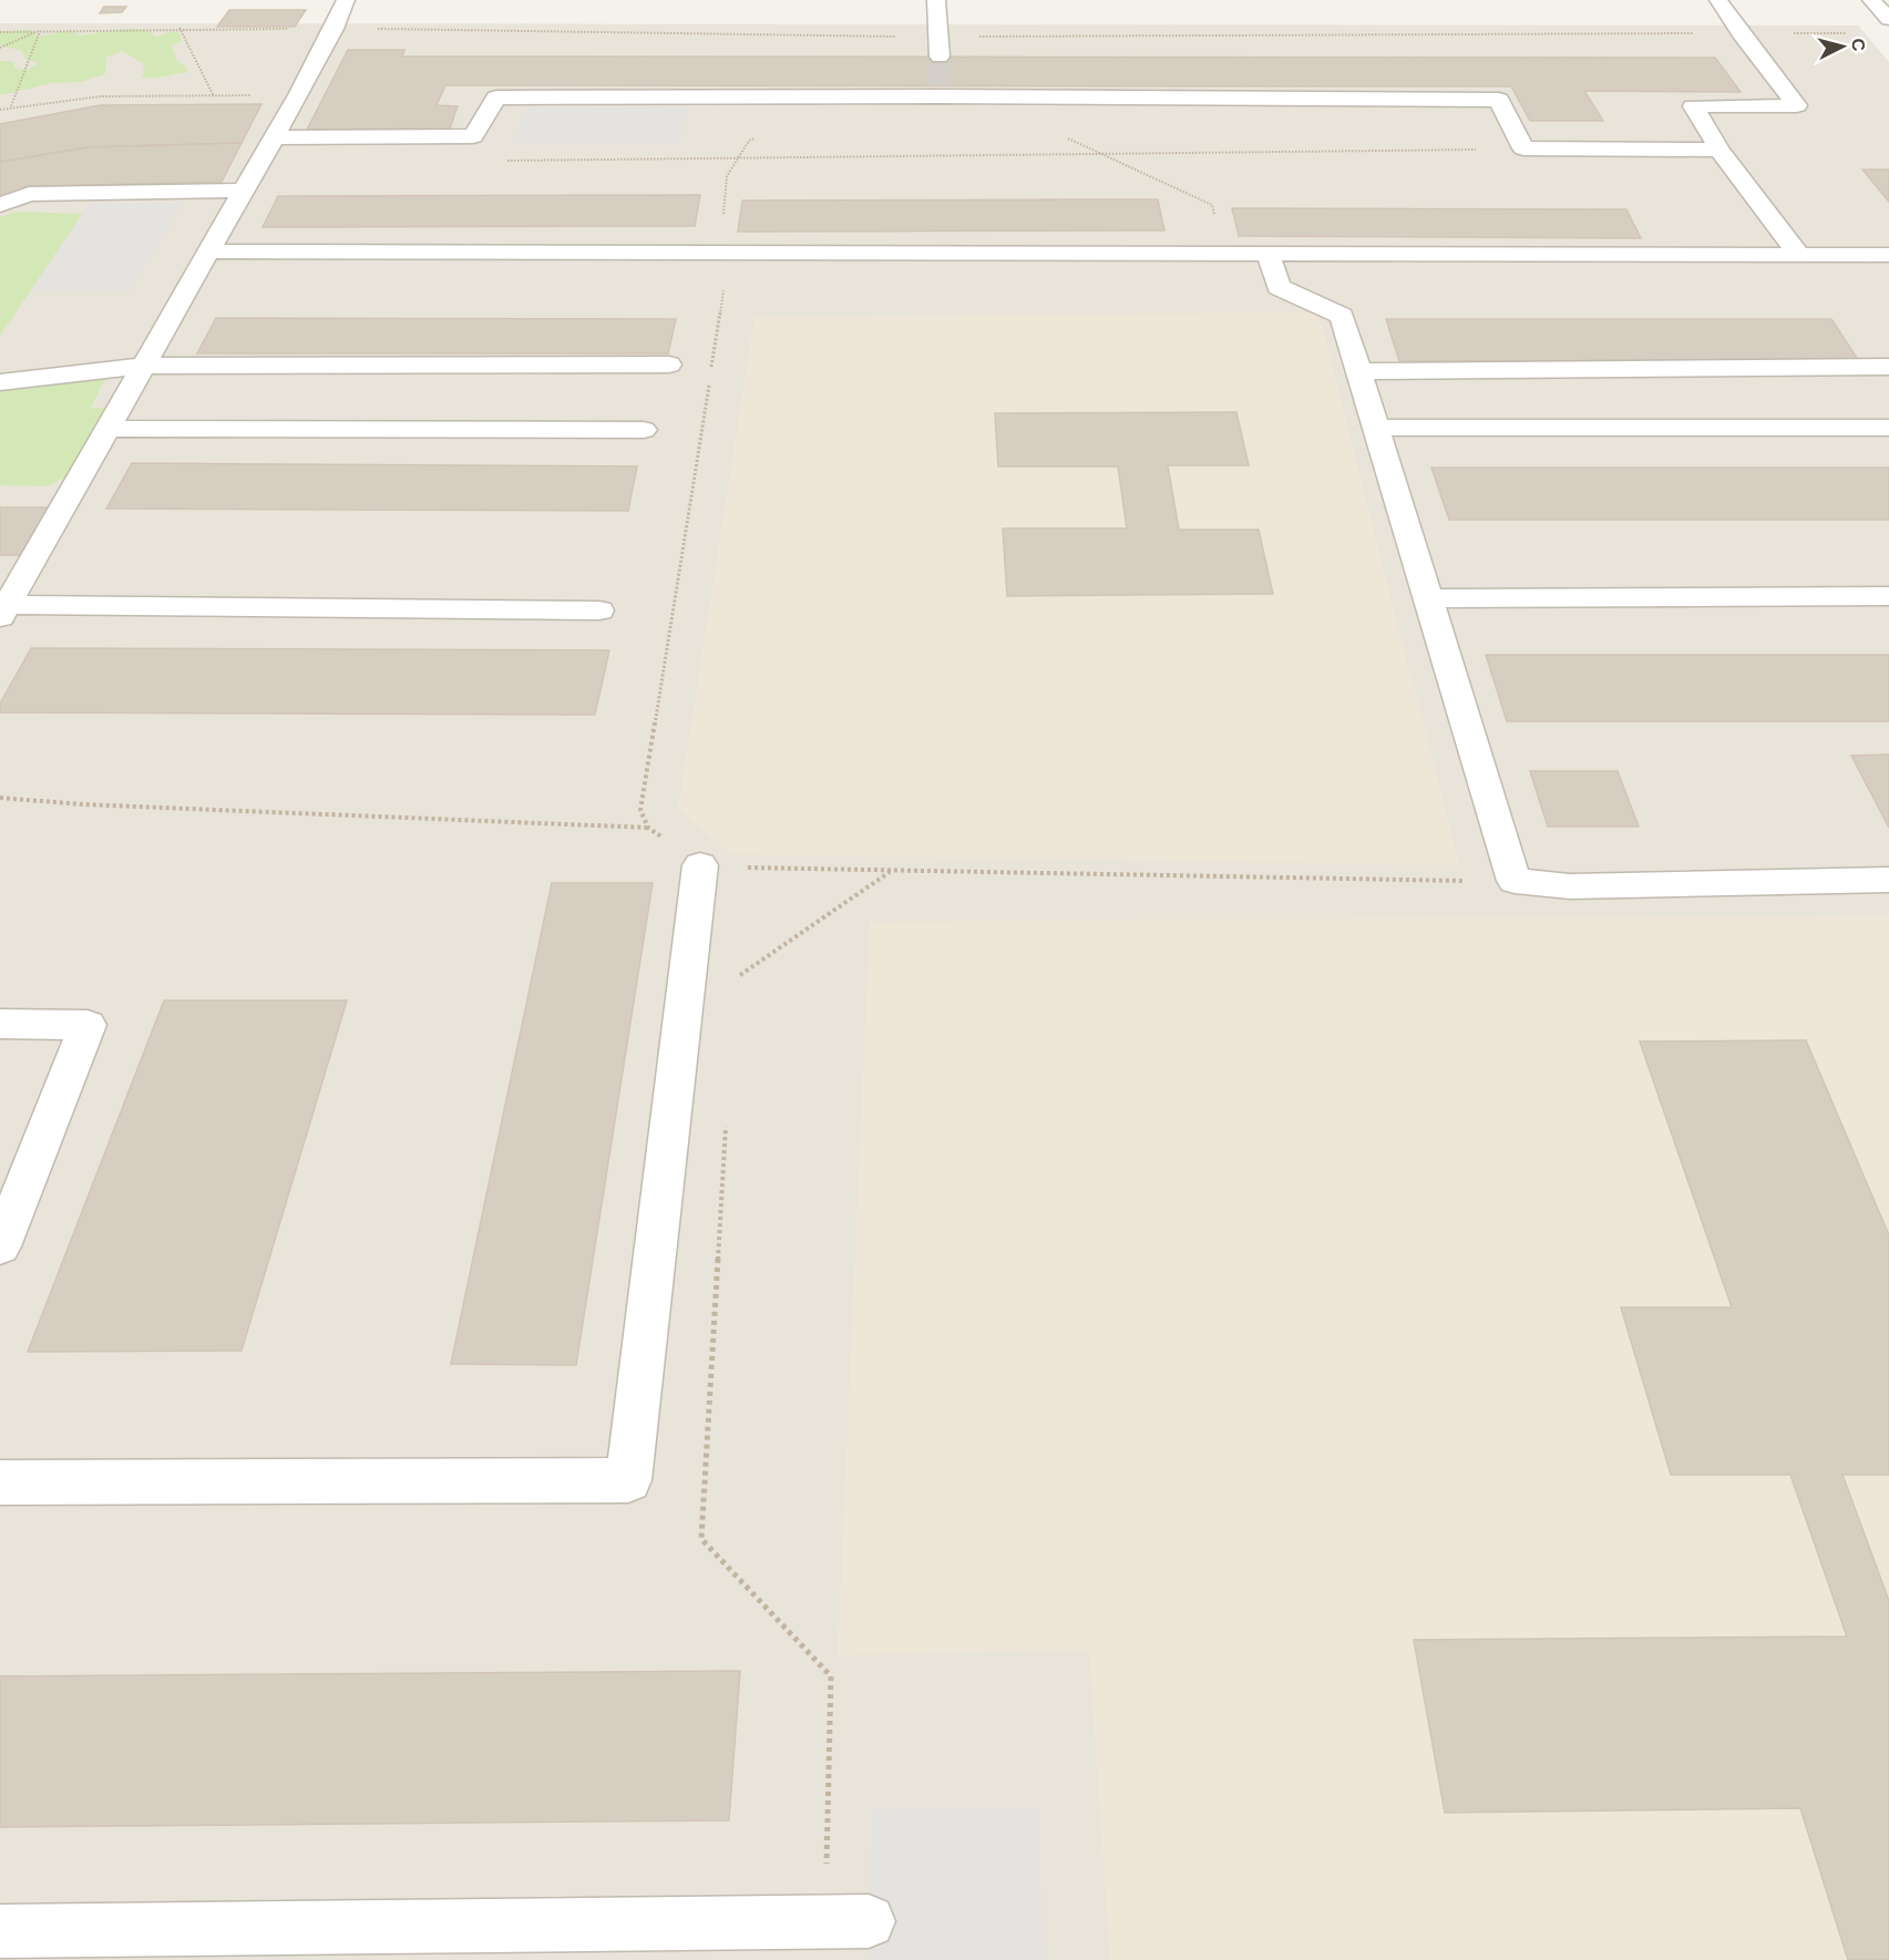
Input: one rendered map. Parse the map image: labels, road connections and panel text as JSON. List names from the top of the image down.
{
  "north": "right"
}
